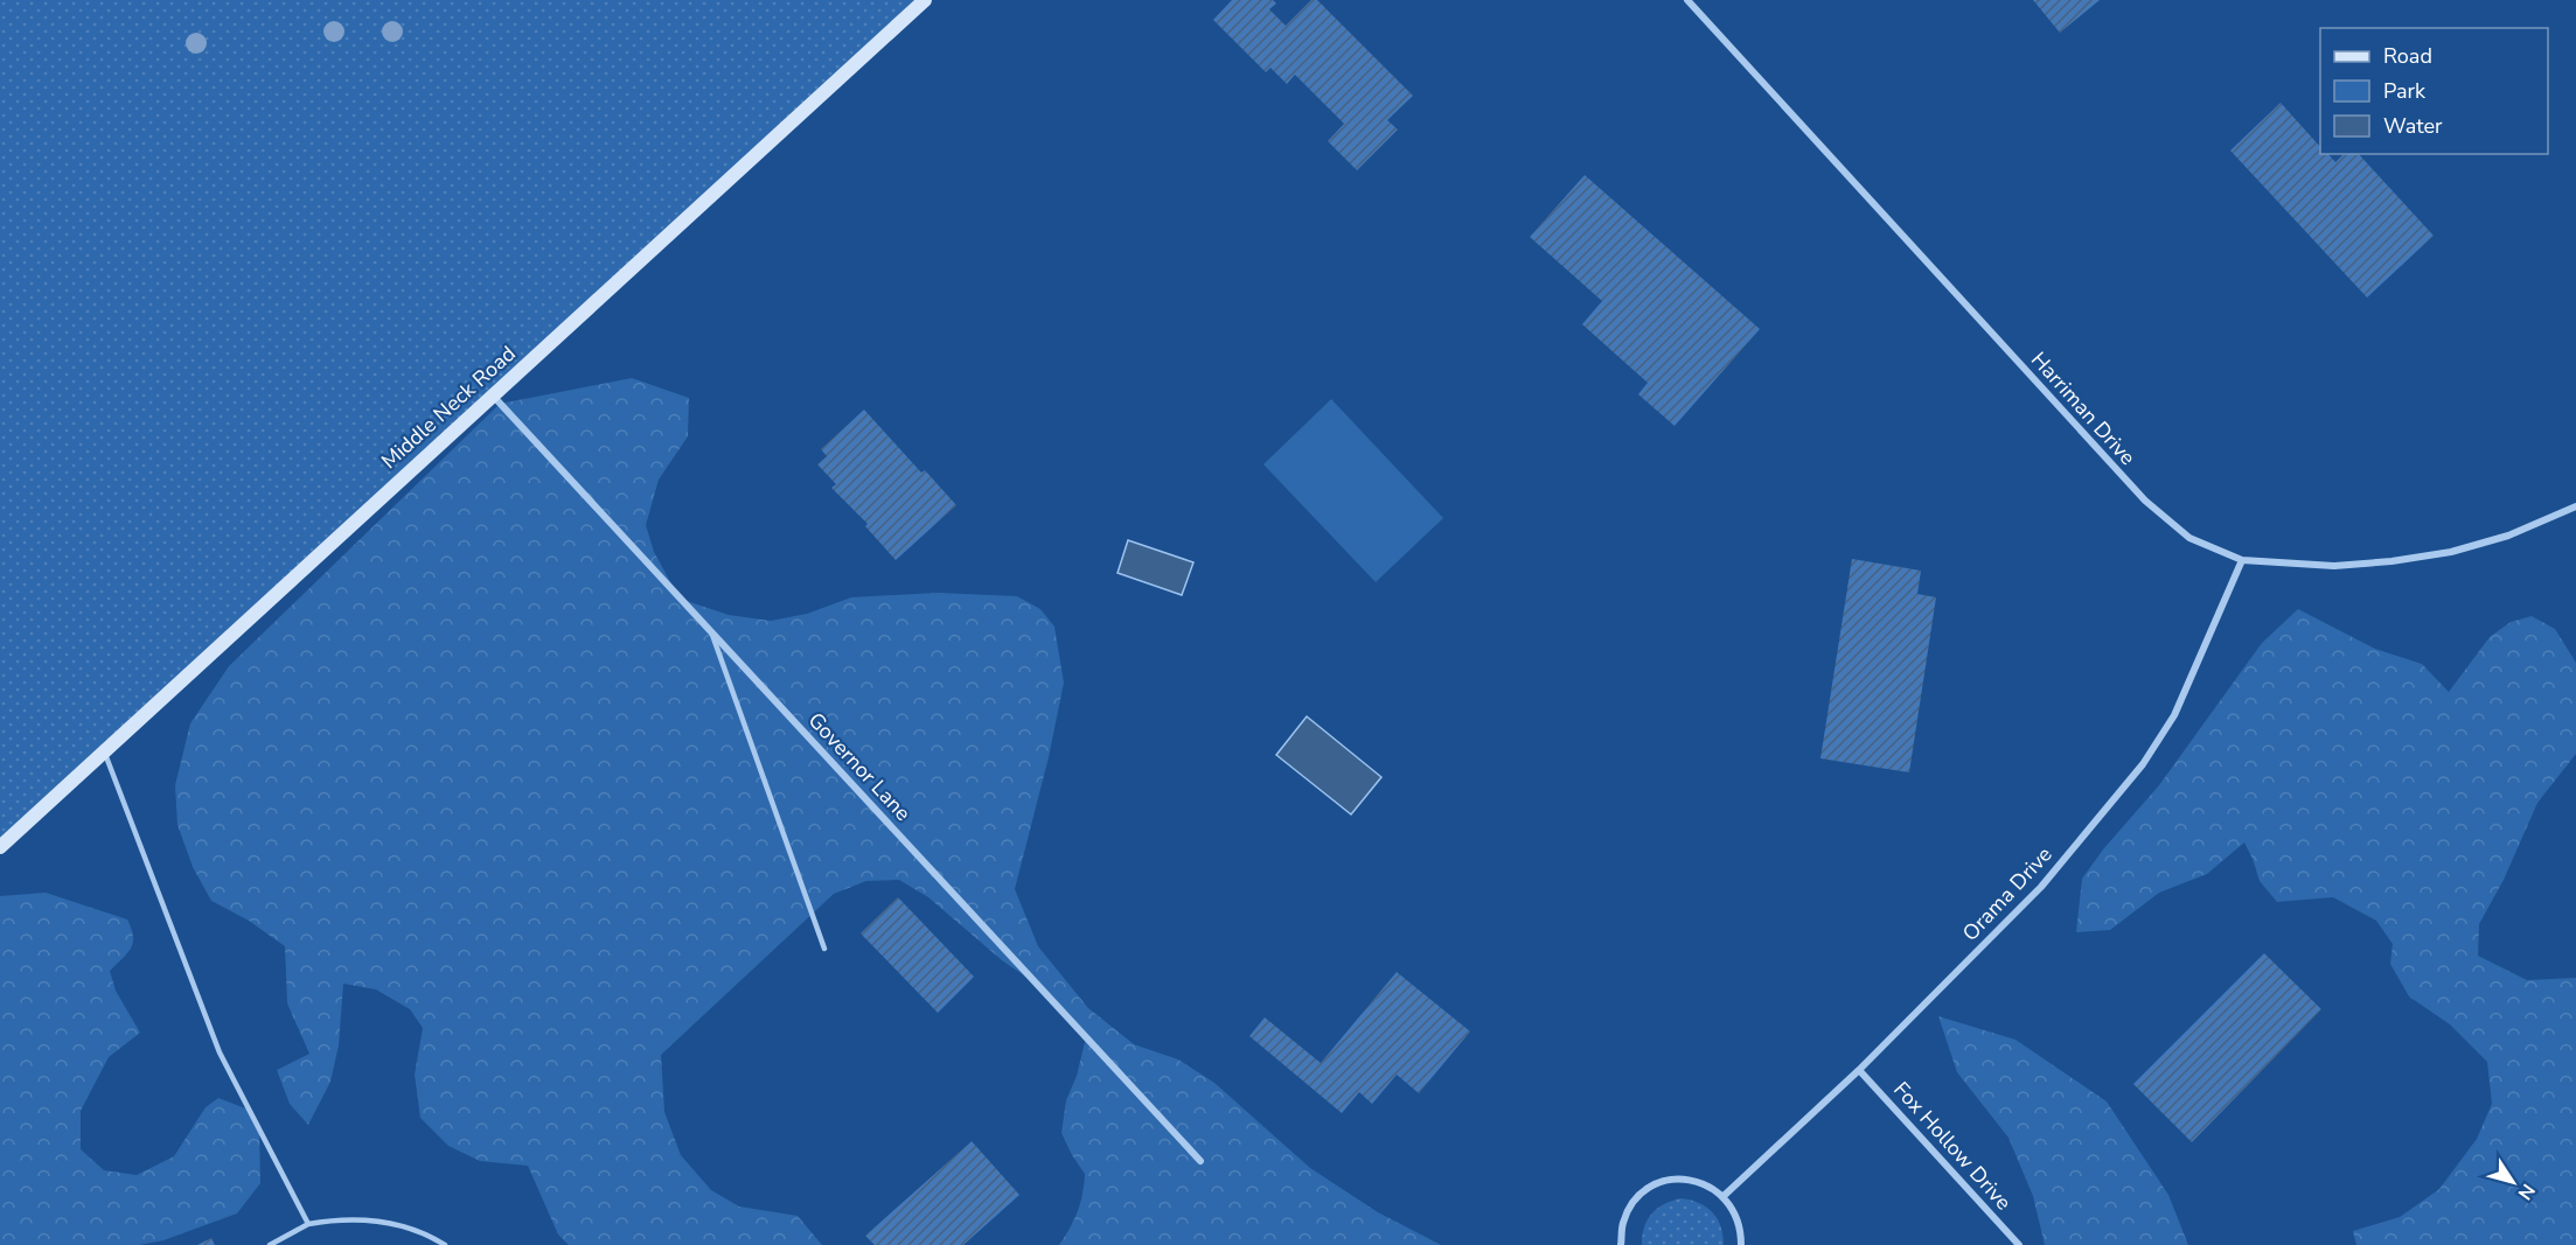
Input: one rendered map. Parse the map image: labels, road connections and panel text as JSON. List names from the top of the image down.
{
  "streets": {
    "main road": ["Middle Neck Road"],
    "street": [
      "Harriman Drive",
      "Governor Lane",
      "Orama Drive",
      "Fox Hollow Drive"
    ]
  },
  "crossings": [
    ["Middle Neck Road", "Governor Lane"],
    ["Harriman Drive", "Orama Drive"],
    ["Orama Drive", "Fox Hollow Drive"]
  ],
  "legend": ["Road", "Park", "Water"],
  "north": "bottom right"
}
